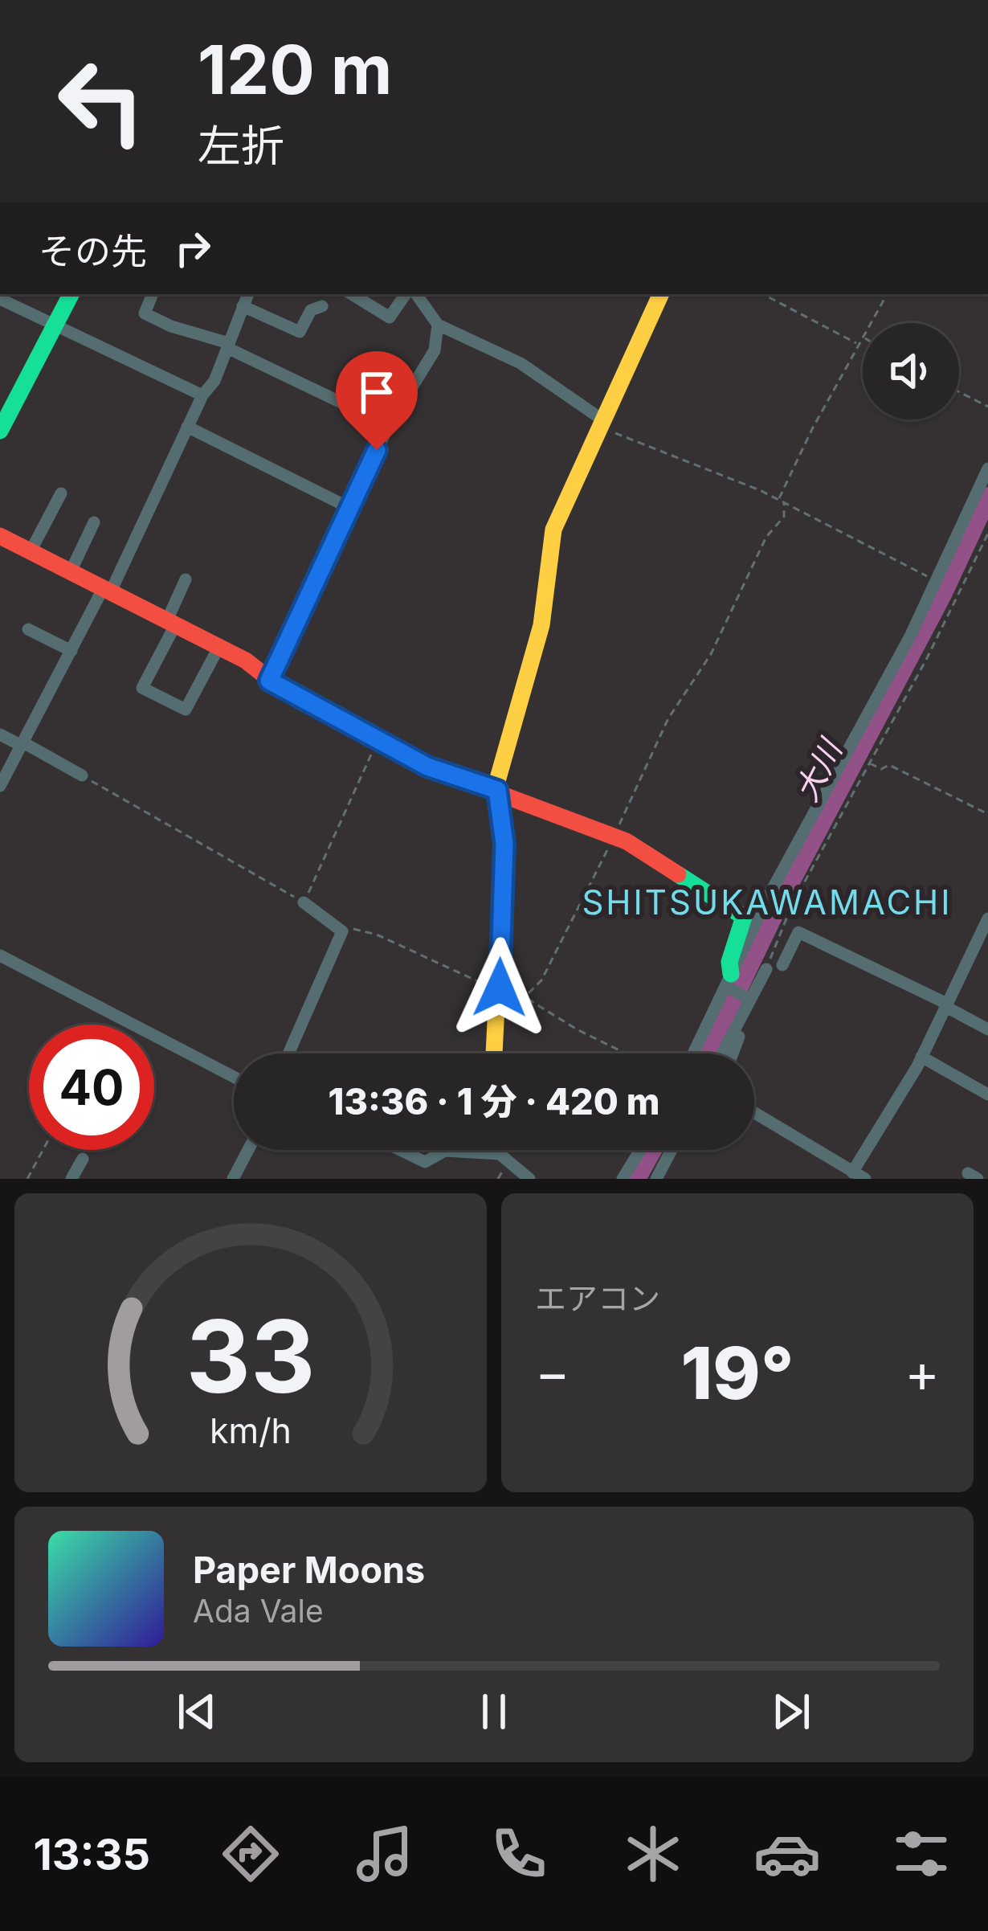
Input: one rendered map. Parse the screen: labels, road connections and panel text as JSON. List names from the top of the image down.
{
  "districts": ["SHITSUKAWAMACHI"],
  "water": ["大川"],
  "page": {
    "turn": ["120 m", "左折"],
    "then": "その先",
    "limit": "40",
    "trip": "13:36 · 1 分 · 420 m",
    "tile": "エアコン",
    "heat": ["−", "19°", "+"],
    "song": ["Paper Moons", "Ada Vale"],
    "tabs": "13:35",
    "gauge": ["33", "km/h"]
  }
}
